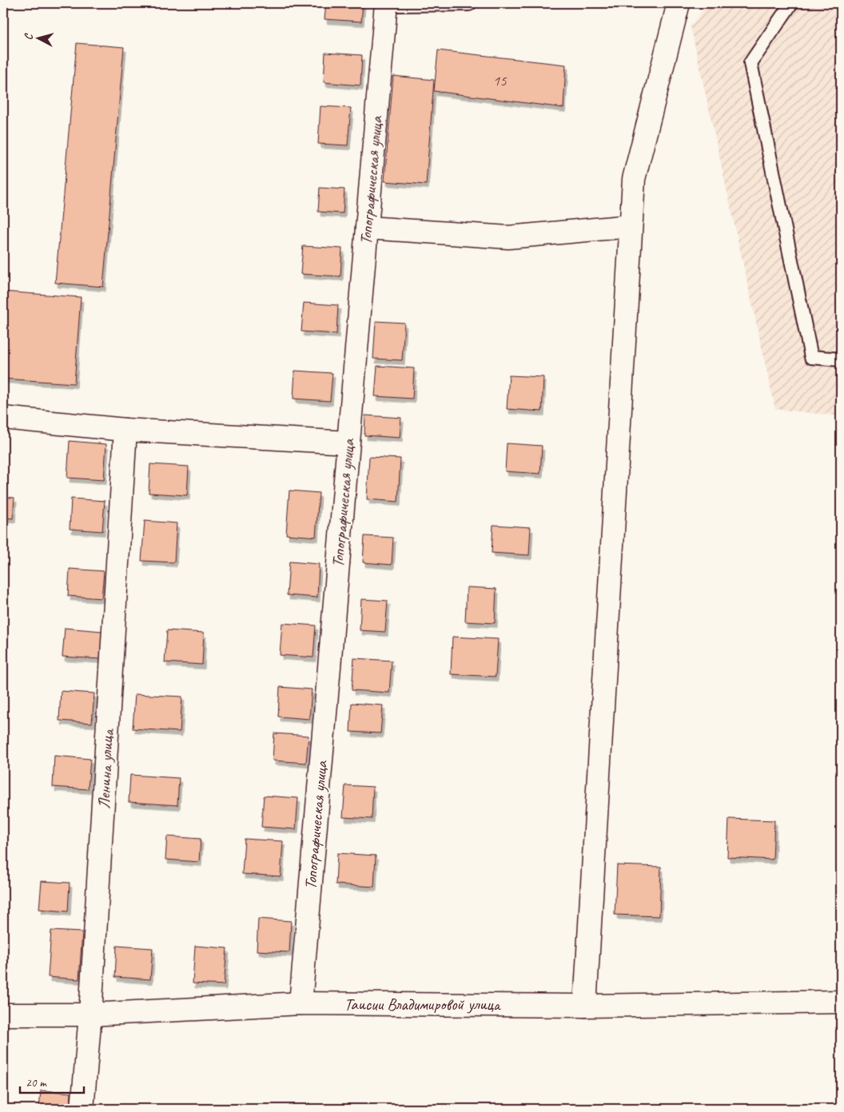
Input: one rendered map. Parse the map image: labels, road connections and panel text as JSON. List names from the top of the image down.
{
  "streets": {
    "street": ["Топографическая улица", "Ленина улица", "Таисии Владимировой улица"]
  },
  "crossings": [
    ["Топографическая улица", "Таисии Владимировой улица"],
    ["Ленина улица", "Таисии Владимировой улица"]
  ],
  "house_numbers": ["15"],
  "scale_bar": "20 m",
  "north": "left"
}
